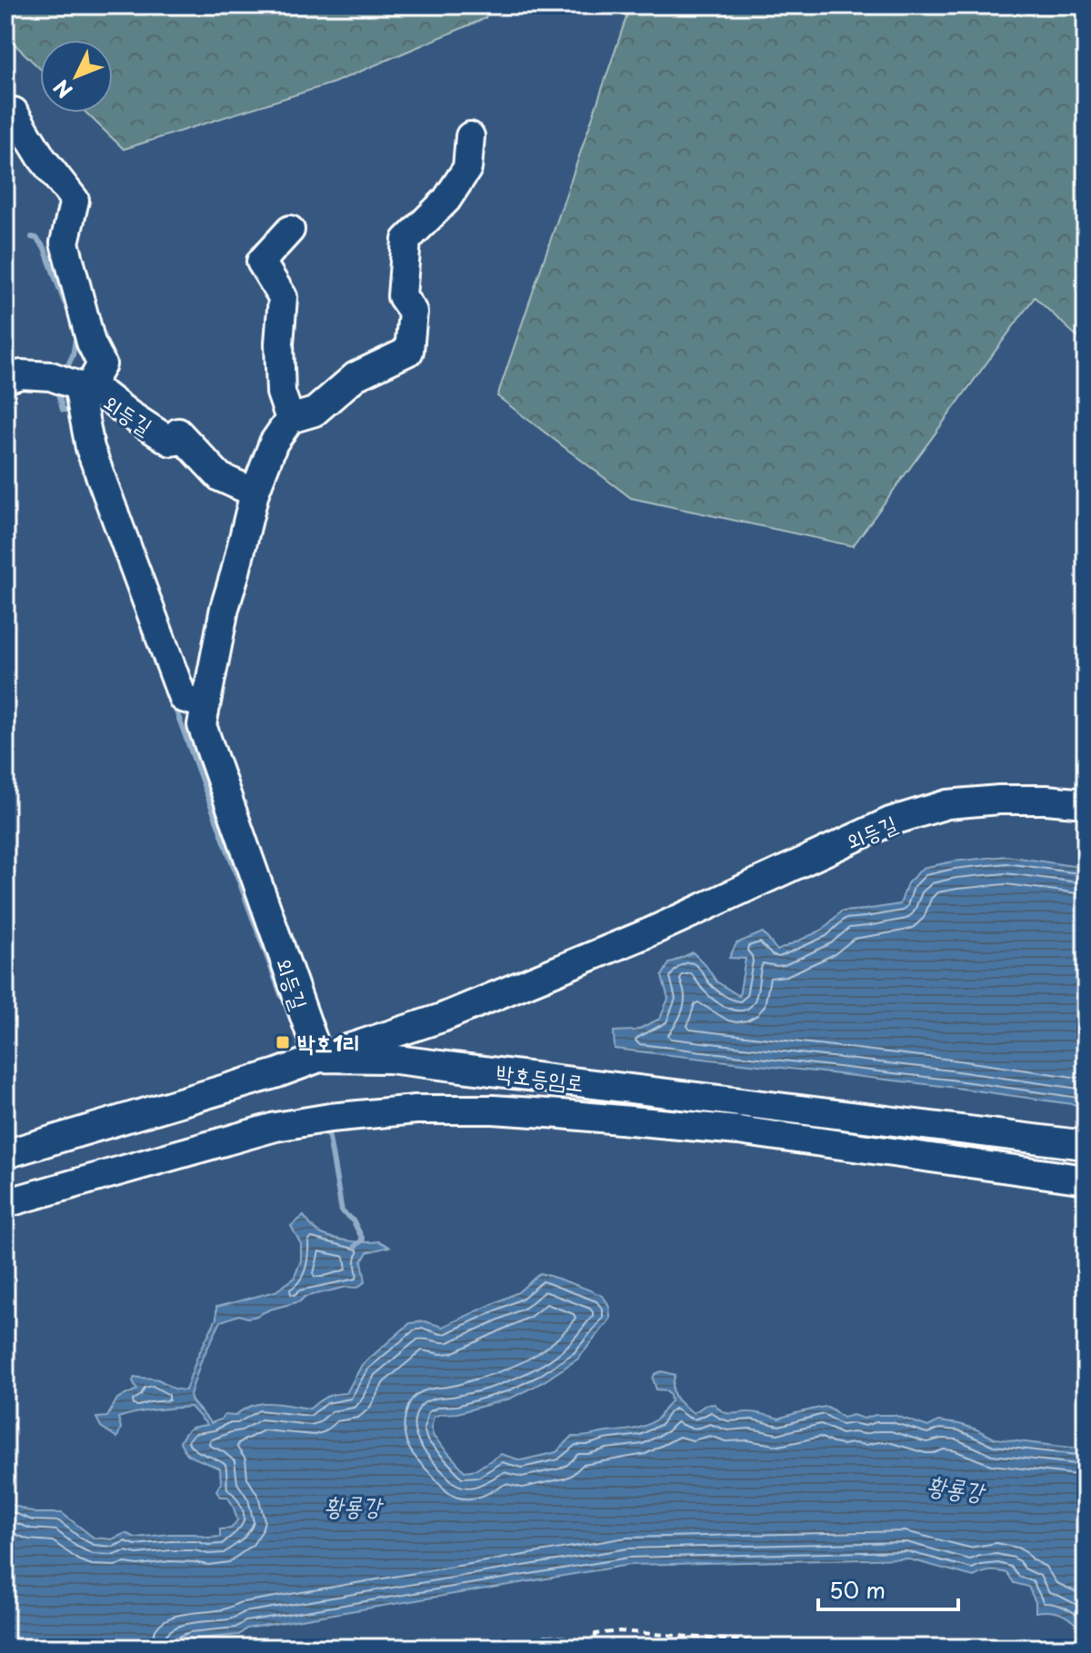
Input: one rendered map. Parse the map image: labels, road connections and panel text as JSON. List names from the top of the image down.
{
  "streets": {
    "street": ["외등길", "박호등임로"]
  },
  "crossings": [
    ["외등길", "박호등임로"]
  ],
  "water": ["황룡강"],
  "places": {
    "transit": ["박호1리"]
  },
  "scale_bar": "50 m",
  "north": "bottom left"
}
